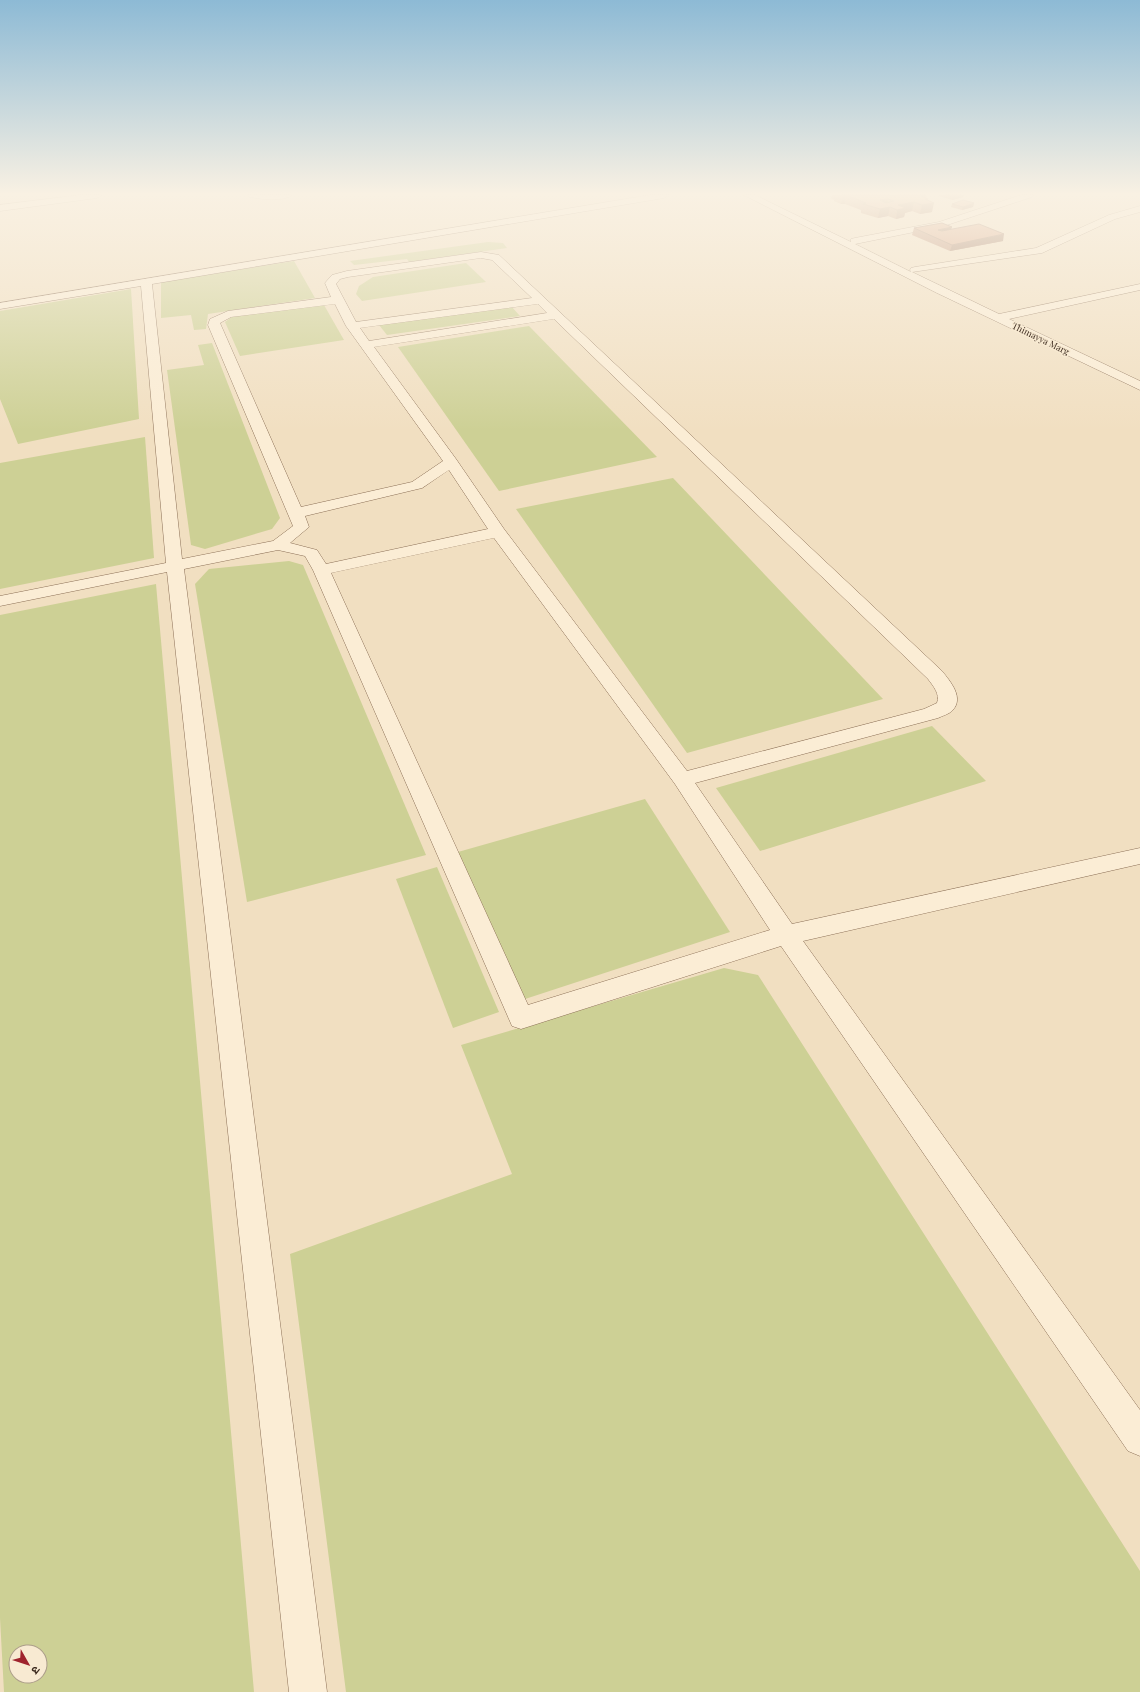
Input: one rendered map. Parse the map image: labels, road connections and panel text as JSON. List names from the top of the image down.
{
  "streets": {
    "street": ["Thimayya Marg"]
  },
  "north": "bottom right"
}
